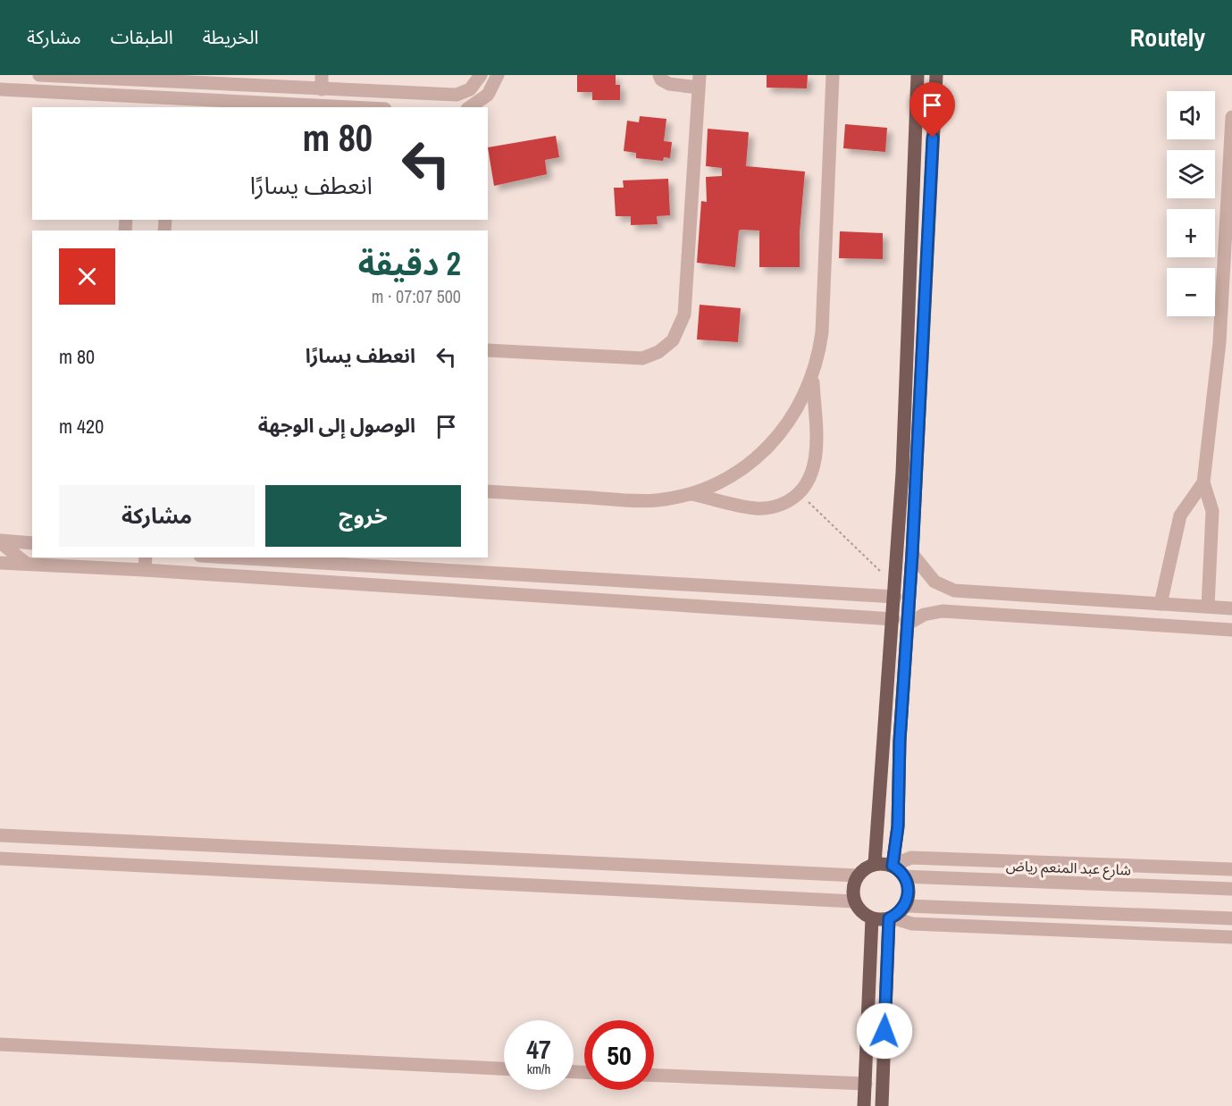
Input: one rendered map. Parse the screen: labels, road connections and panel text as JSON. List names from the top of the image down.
{
  "streets": {
    "street": ["شارع عبد المنعم رياض"]
  },
  "page": {
    "header": "Routely",
    "nav": ["الخريطة", "الطبقات", "مشاركة"],
    "map_buttons": ["+", "−"],
    "turn": ["80 m", "انعطف يسارًا"],
    "heading": ["2 دقيقة", "500 m · 07:07"],
    "list": [
      {
        "name": "انعطف يسارًا",
        "value": "80 m"
      },
      {
        "name": "الوصول إلى الوجهة",
        "value": "420 m"
      }
    ],
    "buttons": ["خروج", "مشاركة"],
    "speed": "47 km/h",
    "limit": "50"
  }
}
